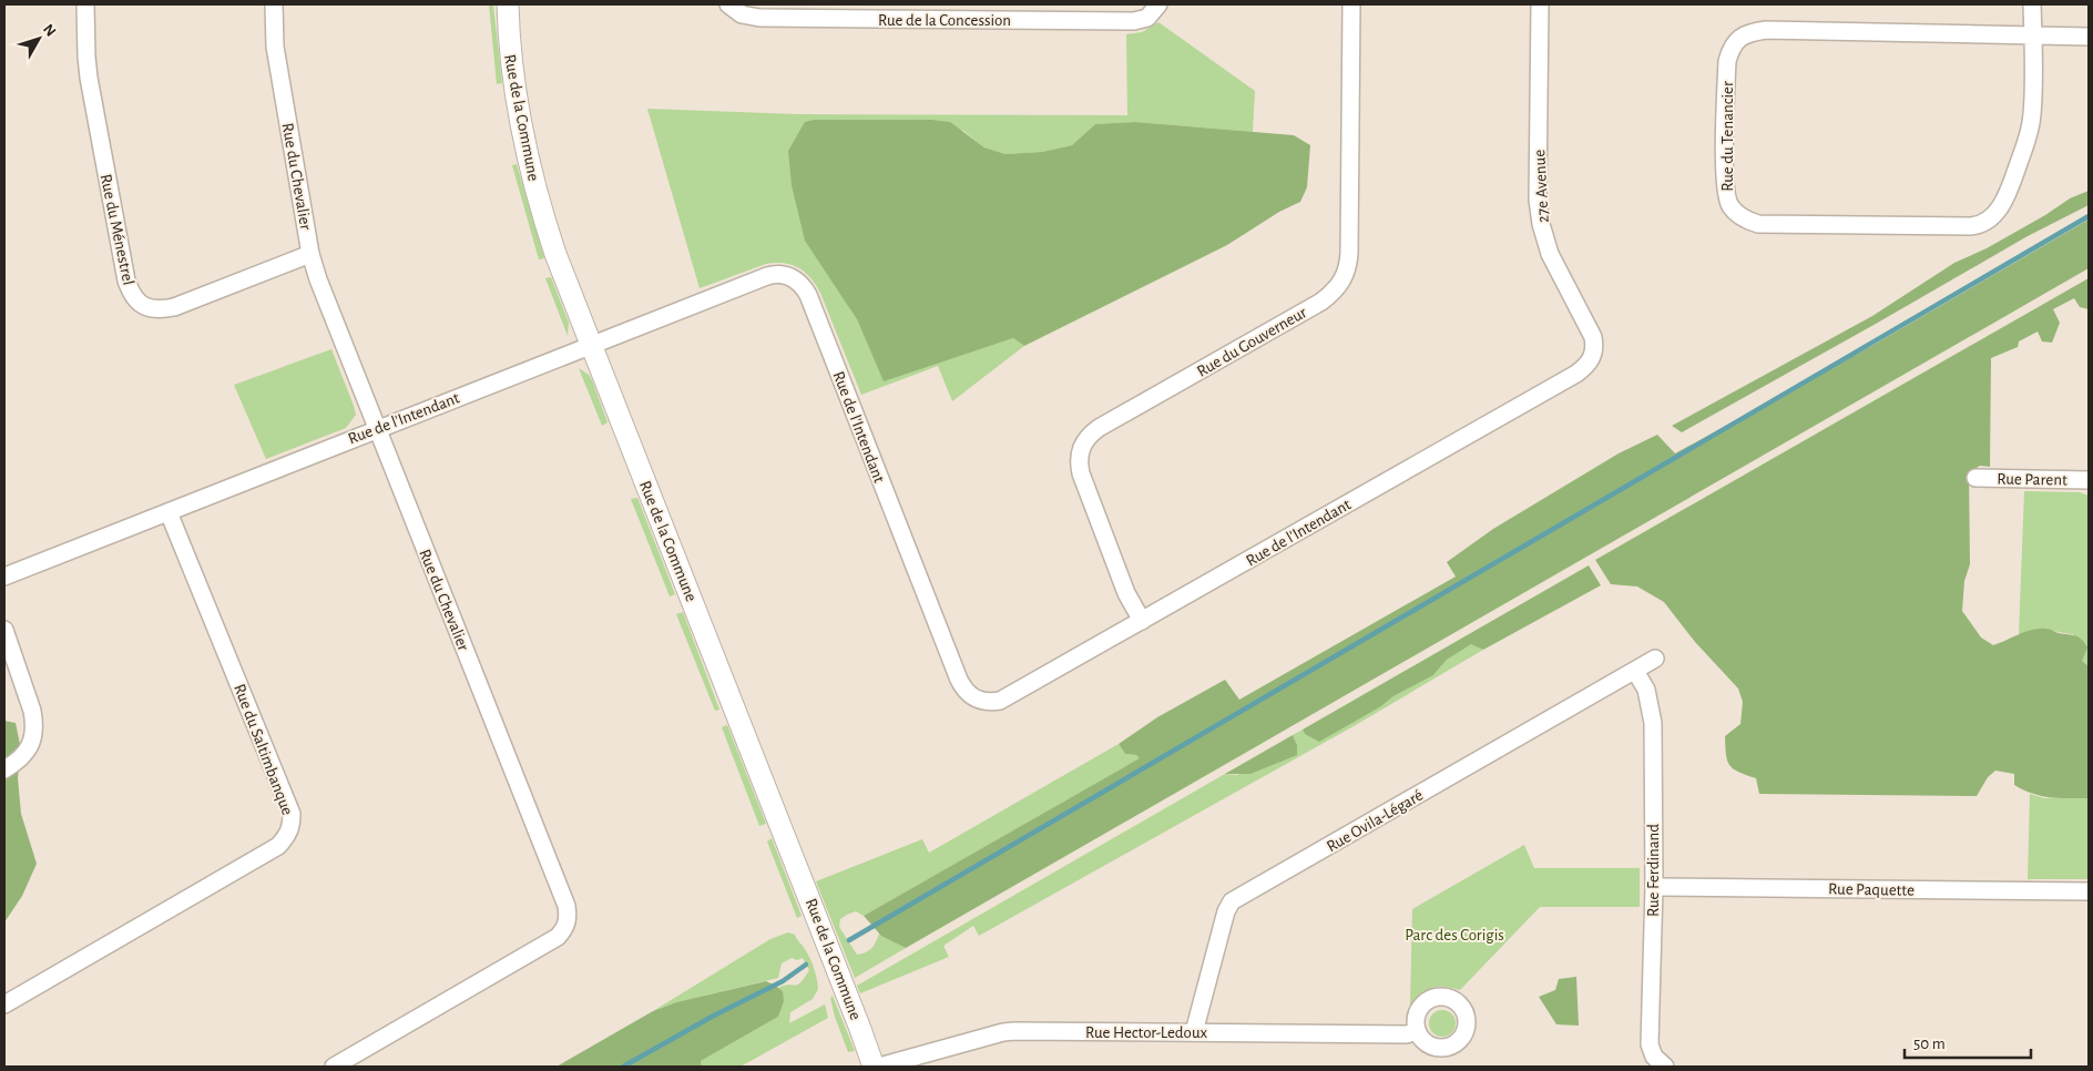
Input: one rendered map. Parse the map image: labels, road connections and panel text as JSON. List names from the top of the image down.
{
  "streets": {
    "street": [
      "Rue de la Concession",
      "Rue de la Commune",
      "Rue du Tenancier",
      "Rue du Chevalier",
      "27e Avenue",
      "Rue du Ménestrel",
      "Rue du Gouverneur",
      "Rue de l'Intendant",
      "Rue Parent",
      "Rue du Saltimbanque",
      "Rue Ovila-Légaré",
      "Rue Ferdinand",
      "Rue Paquette",
      "Rue Hector-Ledoux"
    ]
  },
  "crossings": [
    ["Rue de la Commune", "Rue de l'Intendant"],
    ["Rue du Chevalier", "Rue du Ménestrel"],
    ["Rue du Chevalier", "Rue de l'Intendant"],
    ["27e Avenue", "Rue de l'Intendant"],
    ["Rue du Gouverneur", "Rue de l'Intendant"],
    ["Rue de l'Intendant", "Rue du Saltimbanque"],
    ["Rue Ovila-Légaré", "Rue Ferdinand"],
    ["Rue Ovila-Légaré", "Rue Hector-Ledoux"],
    ["Rue Ferdinand", "Rue Paquette"]
  ],
  "parks": ["Parc des Corigis"],
  "scale_bar": "50 m",
  "north": "top right"
}
